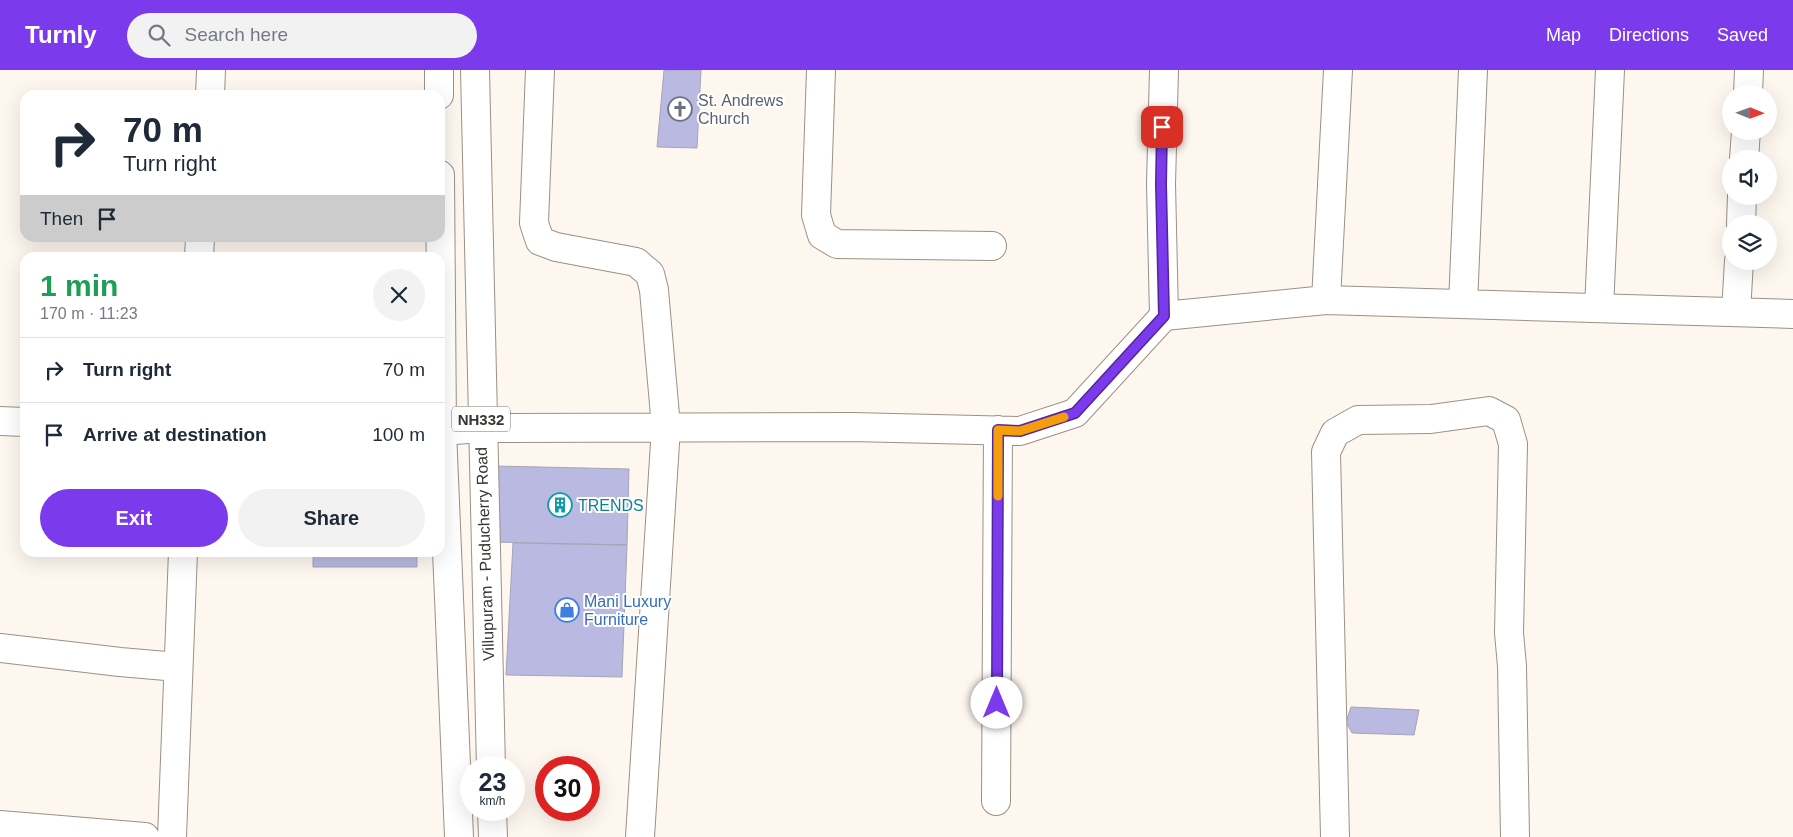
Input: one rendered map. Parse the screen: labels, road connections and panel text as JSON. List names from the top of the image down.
{
  "streets": {
    "main road": ["NH332", "Villupuram - Puducherry Road"]
  },
  "places": {
    "church": ["St. Andrews Church"],
    "building": ["TRENDS"],
    "shop": ["Mani Luxury Furniture"]
  },
  "north": "right",
  "page": {
    "header": "Turnly",
    "search": "Search here",
    "nav": ["Map", "Directions", "Saved"],
    "turn": ["70 m", "Turn right"],
    "then": "Then",
    "heading": ["1 min", "170 m · 11:23"],
    "list": [
      {
        "name": "Turn right",
        "value": "70 m"
      },
      {
        "name": "Arrive at destination",
        "value": "100 m"
      }
    ],
    "buttons": ["Exit", "Share"],
    "speed": "23 km/h",
    "limit": "30"
  }
}
